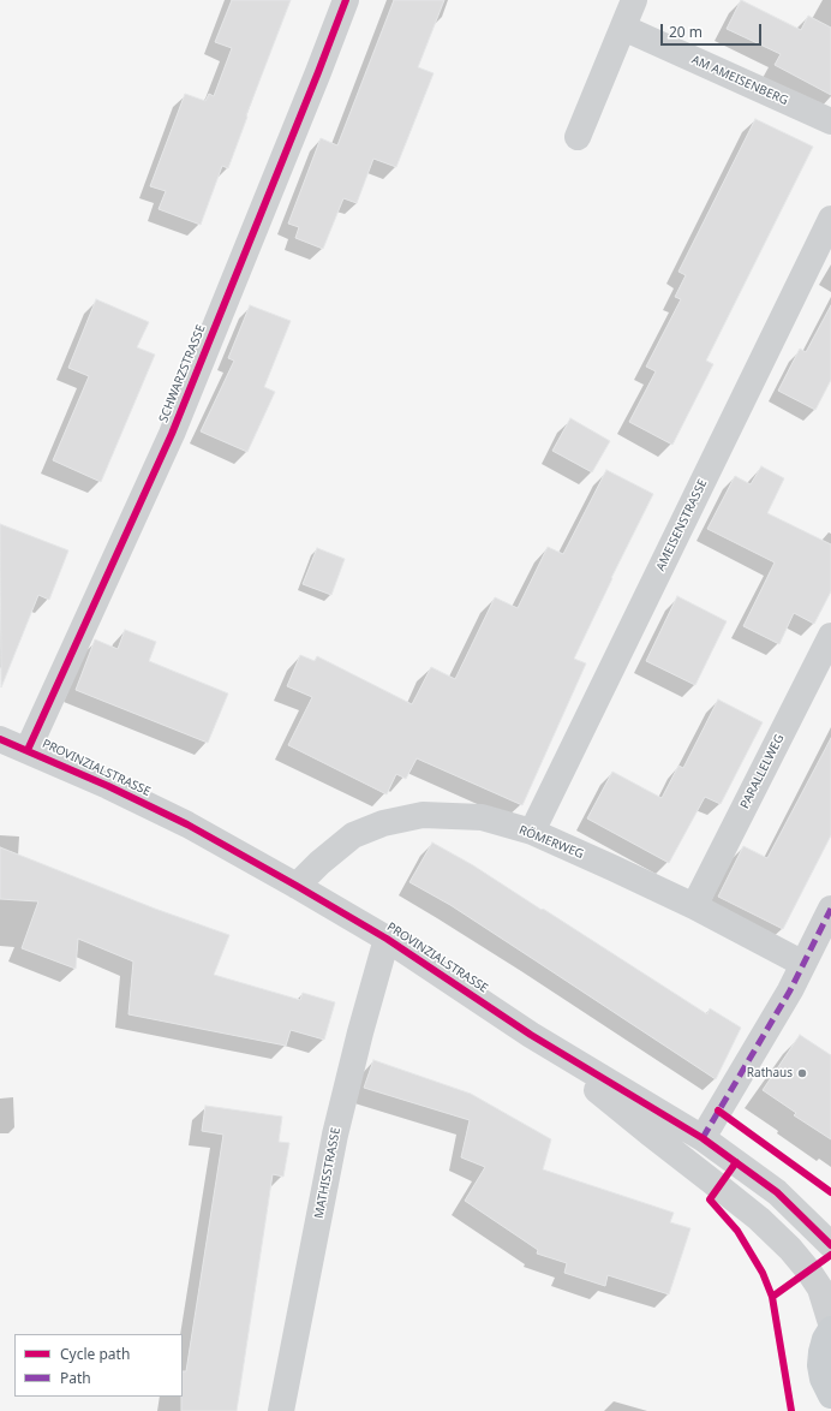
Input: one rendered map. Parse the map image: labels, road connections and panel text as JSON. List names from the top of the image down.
{
  "streets": {
    "street": [
      "AM AMEISENBERG",
      "SCHWARZSTRASSE",
      "AMEISENSTRASSE",
      "PROVINZIALSTRASSE",
      "PARALLELWEG",
      "RÖMERWEG",
      "MATHISSTRASSE"
    ]
  },
  "crossings": [
    ["SCHWARZSTRASSE", "PROVINZIALSTRASSE"],
    ["AMEISENSTRASSE", "RÖMERWEG"],
    ["PROVINZIALSTRASSE", "RÖMERWEG"],
    ["PROVINZIALSTRASSE", "MATHISSTRASSE"],
    ["PARALLELWEG", "RÖMERWEG"]
  ],
  "places": ["Rathaus"],
  "legend": ["Cycle path", "Path"],
  "scale_bar": "20 m"
}
